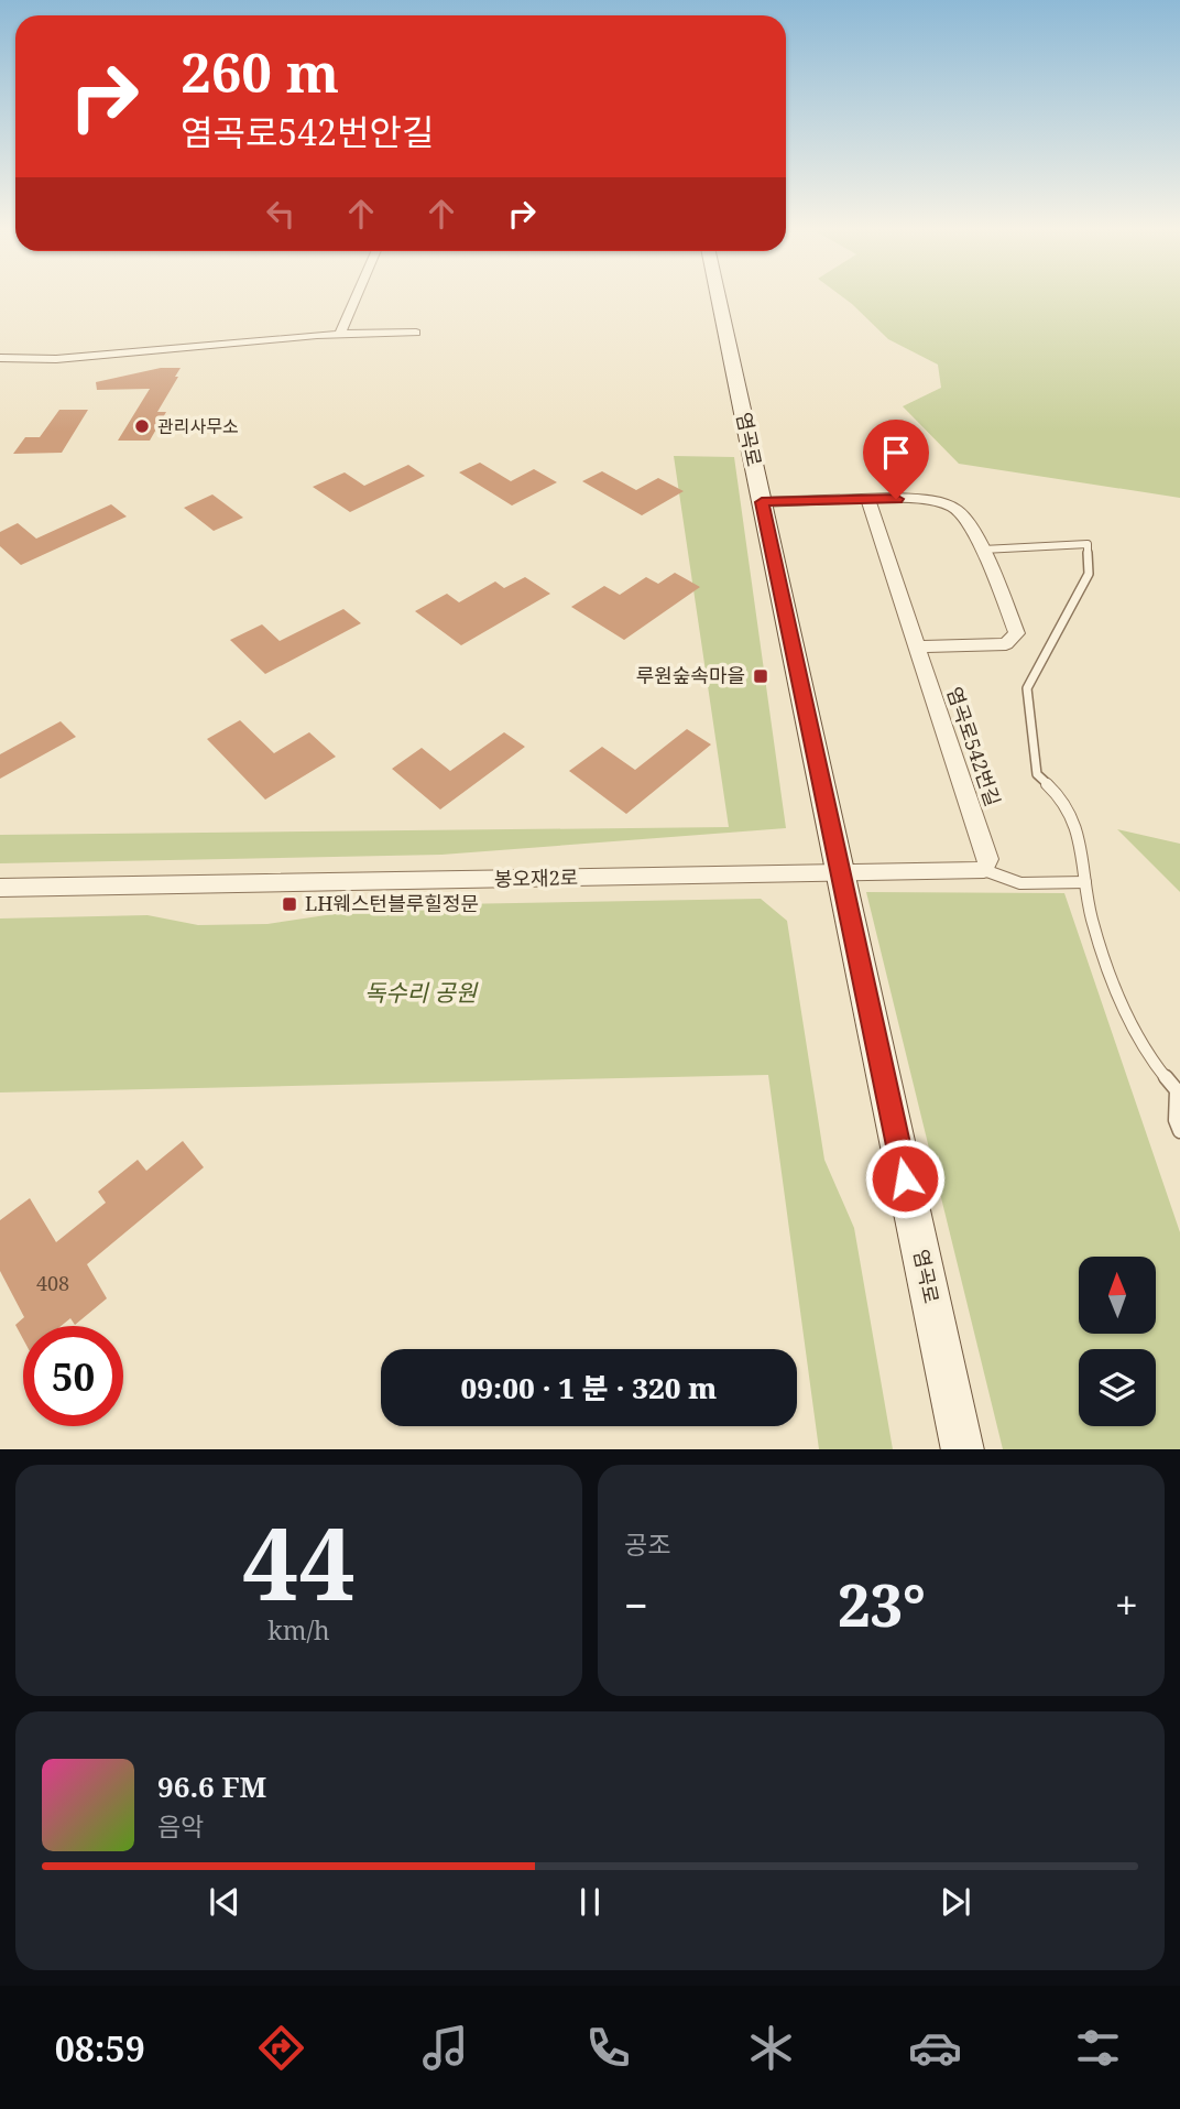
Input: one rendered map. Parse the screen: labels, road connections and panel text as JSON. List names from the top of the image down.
{
  "streets": {
    "main road": ["염곡로"],
    "street": ["염곡로542번길", "봉오재2로"]
  },
  "crossings": [
    ["염곡로", "봉오재2로"]
  ],
  "parks": ["독수리 공원"],
  "places": {
    "other": ["관리사무소"],
    "transit": ["루원숲속마을", "LH웨스턴블루힐정문"]
  },
  "house_numbers": ["408"],
  "north": "top",
  "page": {
    "turn": ["260 m", "염곡로542번안길"],
    "limit": "50",
    "trip": "09:00 · 1 분 · 320 m",
    "tile": [
      ["44", "km/h"],
      "공조"
    ],
    "heat": ["−", "23°", "+"],
    "song": ["96.6 FM", "음악"],
    "tabs": "08:59"
  }
}
